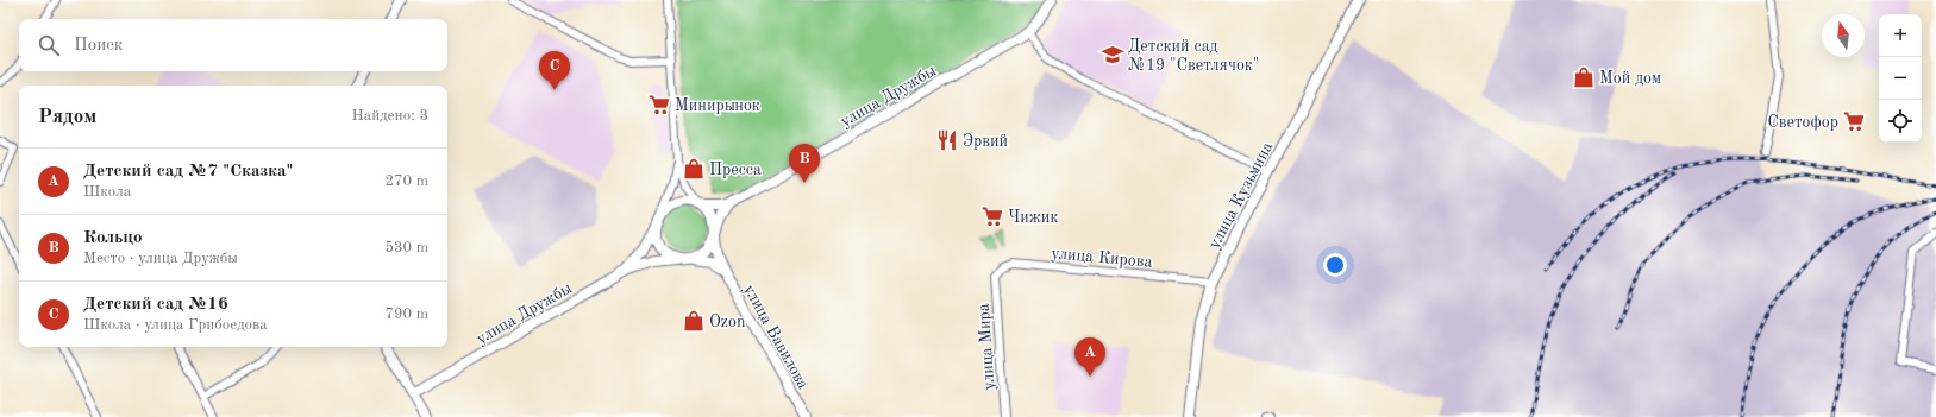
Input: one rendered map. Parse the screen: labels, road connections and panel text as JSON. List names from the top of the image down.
{
  "streets": {
    "street": [
      "улица Дружбы",
      "улица Кузьмина",
      "улица Кирова",
      "улица Вавилова",
      "улица Мира"
    ]
  },
  "crossings": [
    ["улица Кузьмина", "улица Кирова"],
    ["улица Кирова", "улица Мира"]
  ],
  "places": {
    "school or university": ["Детский сад №19 \"Светлячок\""],
    "shop": ["Мой дом", "Пресса", "Ozon"],
    "supermarket": ["Минирынок", "Светофор", "Чижик"],
    "restaurant": ["Эрвий"]
  },
  "north": "top",
  "page": {
    "map_buttons": ["+", "−"],
    "search": "Поиск",
    "pins": ["C", "B", "A"],
    "heading": ["Рядом", "Найдено: 3"],
    "list": [
      {
        "mark": "A",
        "name": "Детский сад №7 \"Сказка\"",
        "note": "Школа",
        "value": "270 m"
      },
      {
        "mark": "B",
        "name": "Кольцо",
        "note": "Место · улица Дружбы",
        "value": "530 m"
      },
      {
        "mark": "C",
        "name": "Детский сад №16",
        "note": "Школа · улица Грибоедова",
        "value": "790 m"
      }
    ]
  }
}
